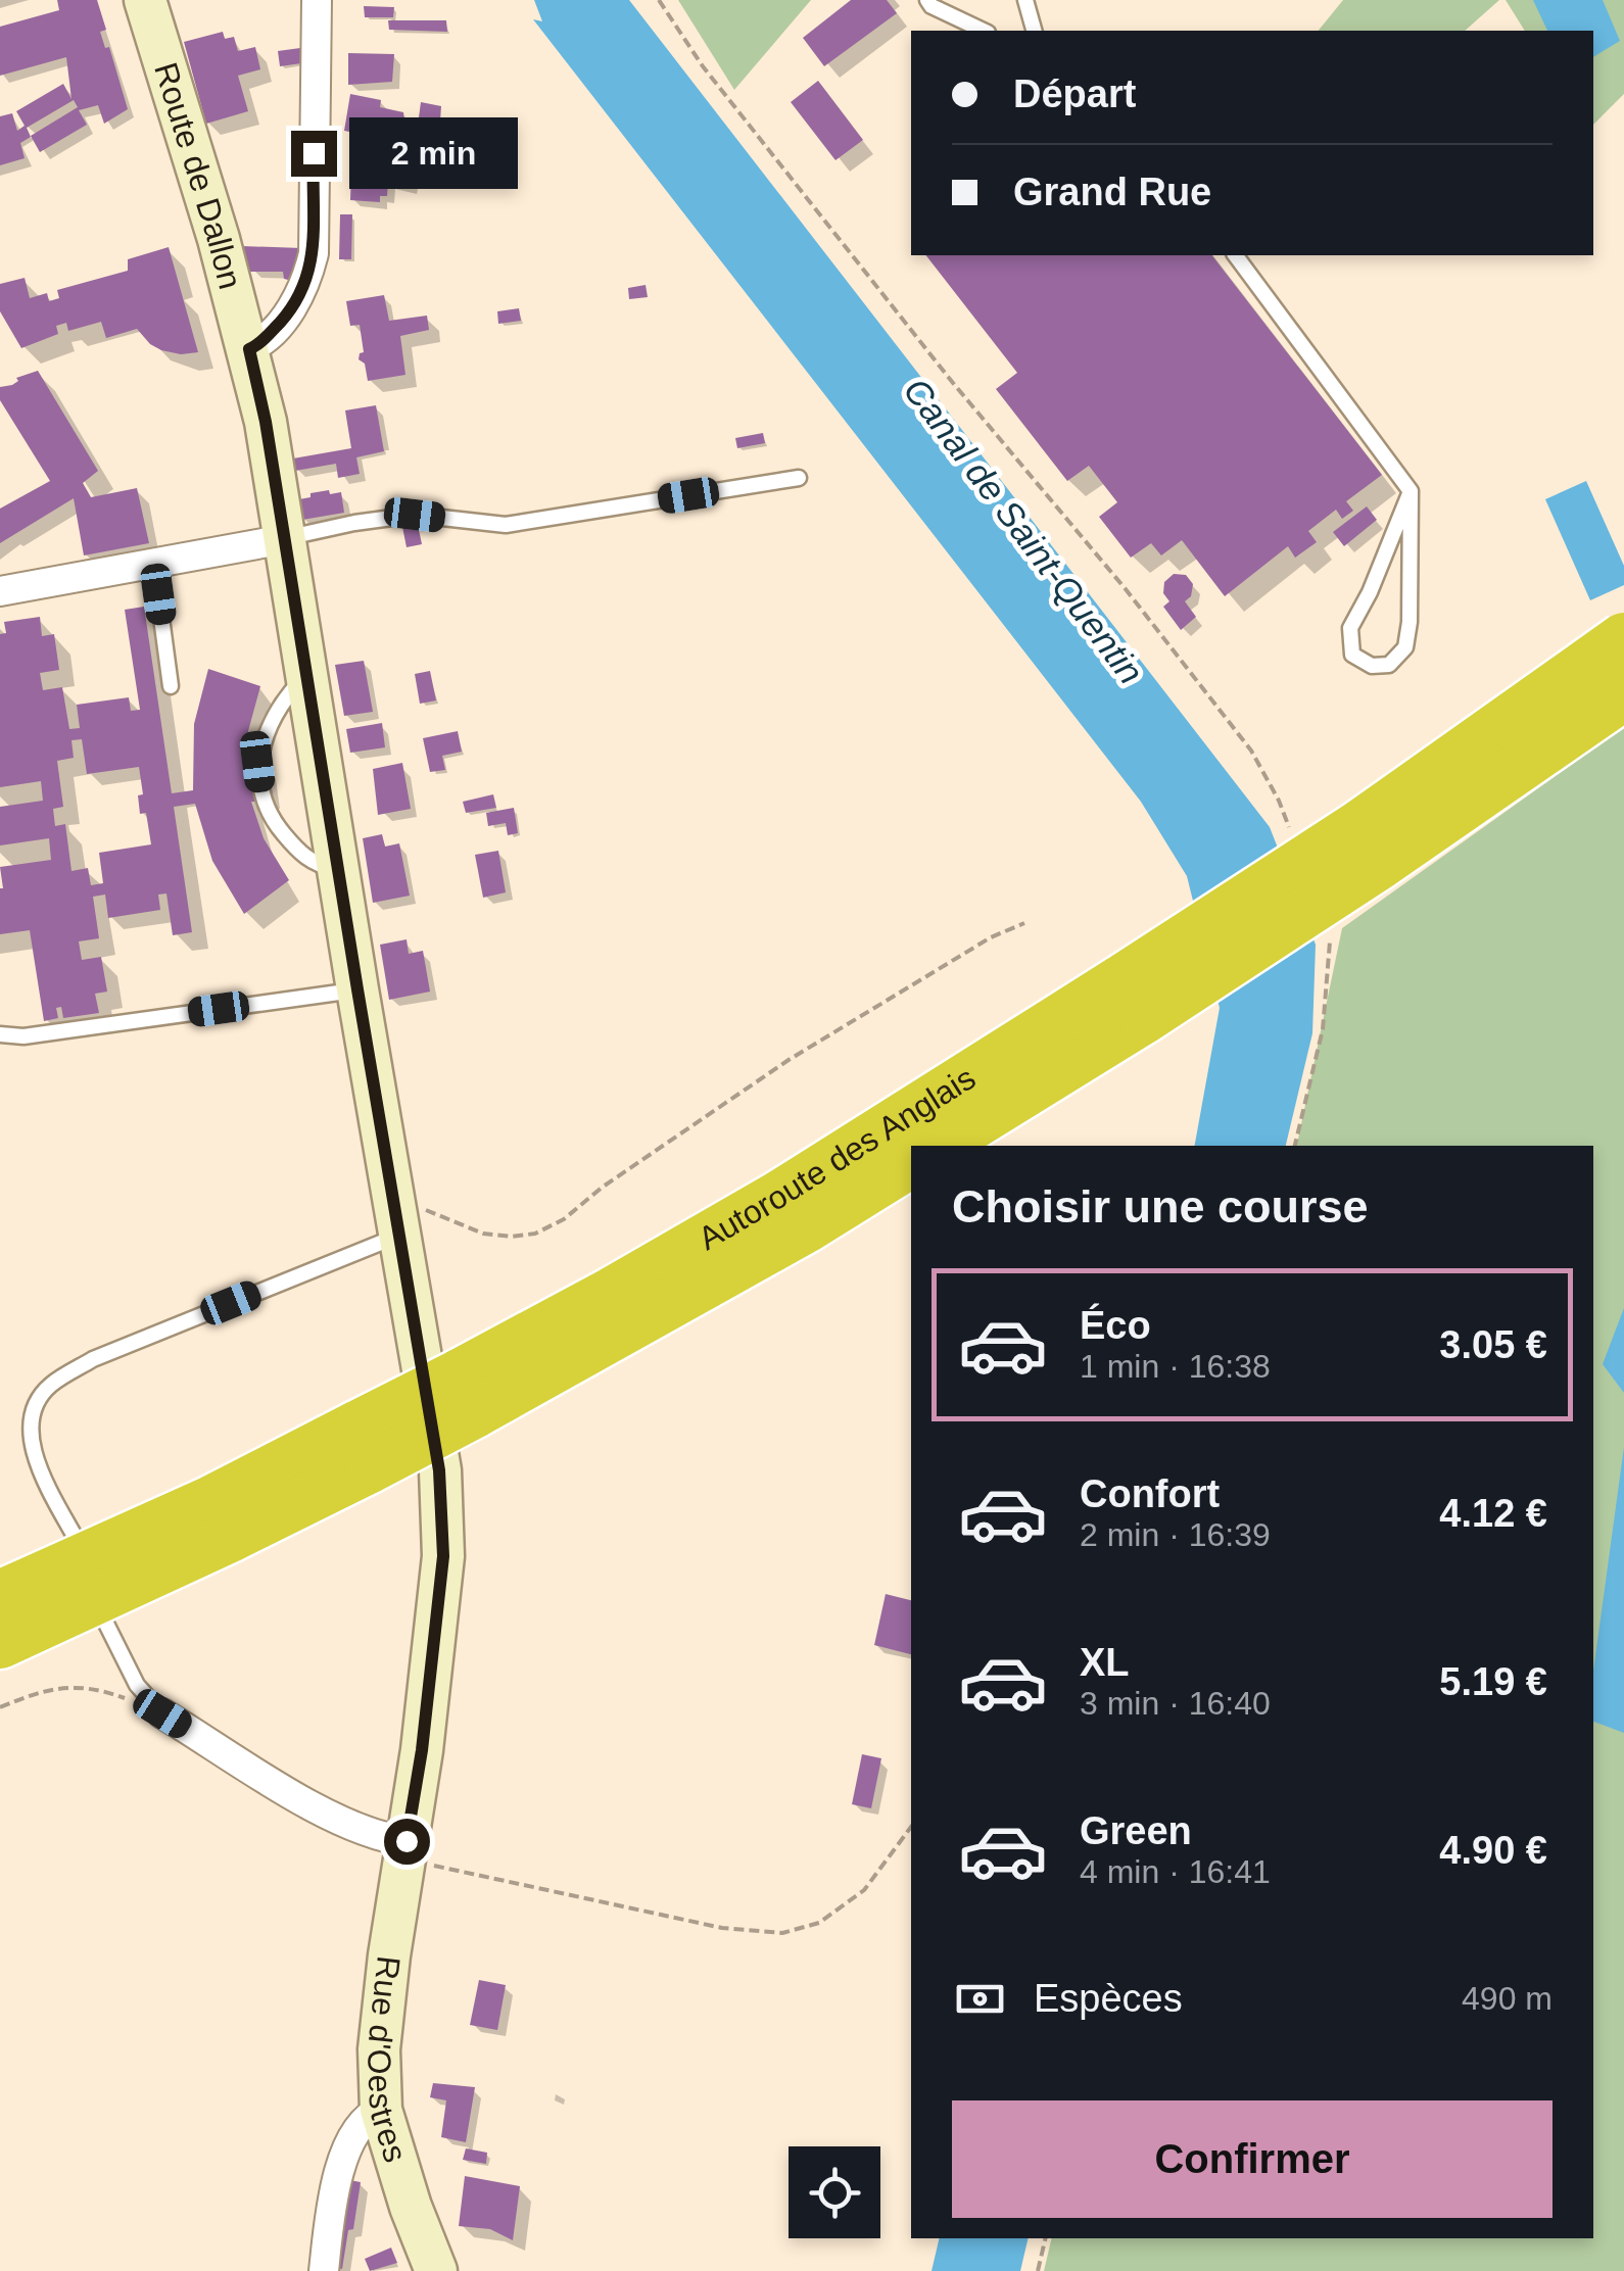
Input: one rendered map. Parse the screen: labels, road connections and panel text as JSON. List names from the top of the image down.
{
  "streets": {
    "highway": ["Autoroute des Anglais"],
    "street": ["Route de Dallon", "Rue d'Oestres"]
  },
  "crossings": [
    ["Route de Dallon", "Rue d'Oestres"]
  ],
  "water": ["Canal de Saint-Quentin"],
  "page": {
    "banner": ["Départ", "Grand Rue"],
    "bubble": "2 min",
    "heading": "Choisir une course",
    "list": [
      {
        "name": "Éco",
        "note": "1 min · 16:38",
        "value": "3.05 €"
      },
      {
        "name": "Confort",
        "note": "2 min · 16:39",
        "value": "4.12 €"
      },
      {
        "name": "XL",
        "note": "3 min · 16:40",
        "value": "5.19 €"
      },
      {
        "name": "Green",
        "note": "4 min · 16:41",
        "value": "4.90 €"
      }
    ],
    "pay": ["Espèces", "490 m"],
    "buttons": "Confirmer"
  }
}
